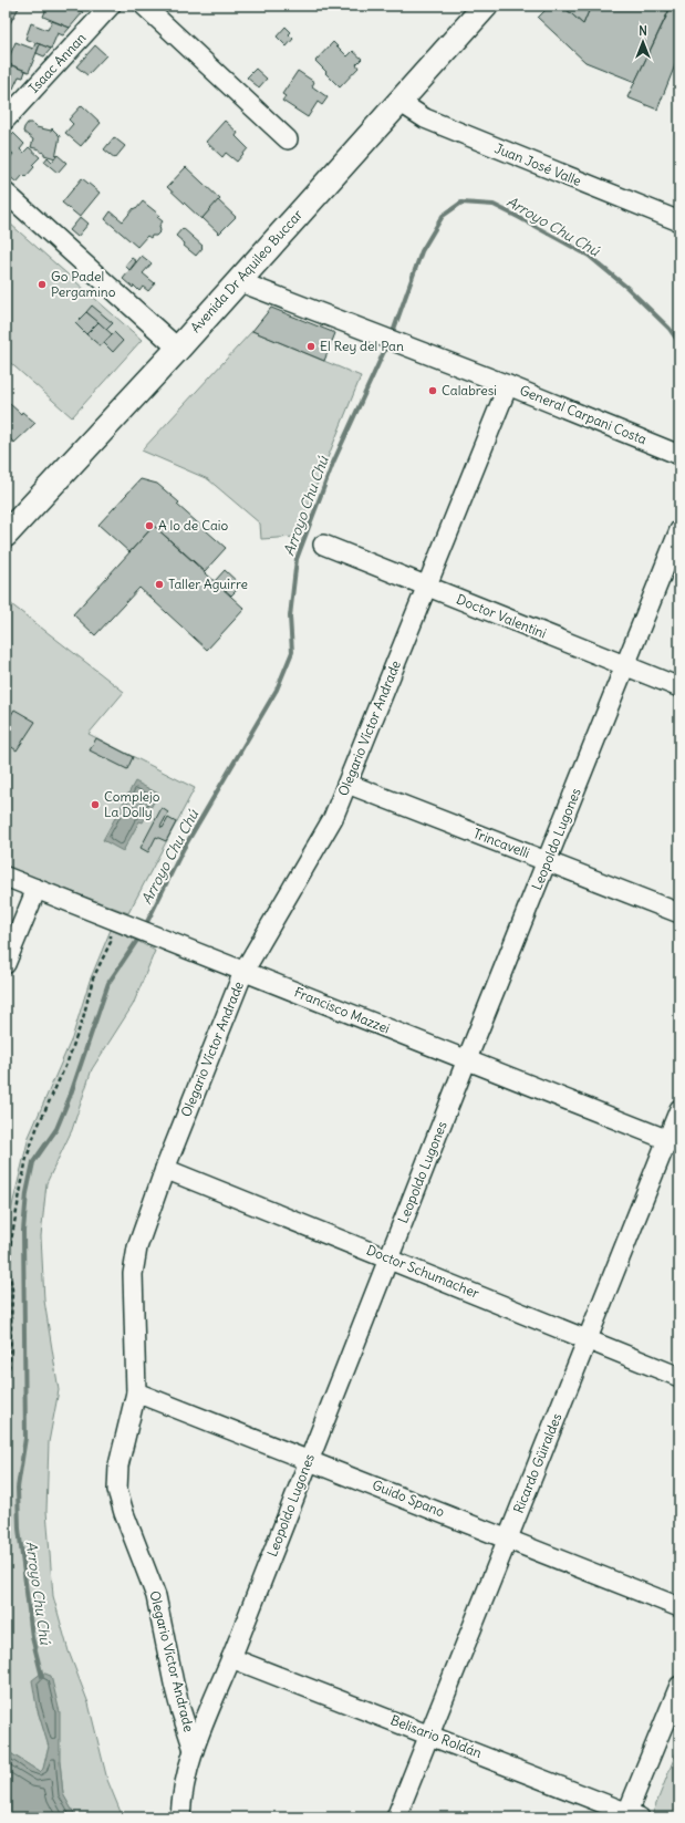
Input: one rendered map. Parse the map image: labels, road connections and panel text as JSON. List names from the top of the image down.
{
  "streets": {
    "highway": ["Avenida Dr Aquileo Buccar"],
    "street": [
      "Isaac Annan",
      "Juan José Valle",
      "General Carpani Costa",
      "Doctor Valentini",
      "Olegario Víctor Andrade",
      "Leopoldo Lugones",
      "Trincavelli",
      "Francisco Mazzei",
      "Doctor Schumacher",
      "Ricardo Güiraldes",
      "Guido Spano",
      "Belisario Roldán"
    ]
  },
  "crossings": [
    ["Juan José Valle", "Avenida Dr Aquileo Buccar"],
    ["Avenida Dr Aquileo Buccar", "General Carpani Costa"],
    ["General Carpani Costa", "Olegario Víctor Andrade"],
    ["Doctor Valentini", "Olegario Víctor Andrade"],
    ["Doctor Valentini", "Leopoldo Lugones"],
    ["Olegario Víctor Andrade", "Leopoldo Lugones"],
    ["Olegario Víctor Andrade", "Trincavelli"],
    ["Olegario Víctor Andrade", "Francisco Mazzei"],
    ["Olegario Víctor Andrade", "Doctor Schumacher"],
    ["Olegario Víctor Andrade", "Guido Spano"],
    ["Leopoldo Lugones", "Trincavelli"],
    ["Leopoldo Lugones", "Francisco Mazzei"],
    ["Leopoldo Lugones", "Doctor Schumacher"],
    ["Leopoldo Lugones", "Guido Spano"],
    ["Leopoldo Lugones", "Belisario Roldán"],
    ["Francisco Mazzei", "Ricardo Güiraldes"],
    ["Doctor Schumacher", "Ricardo Güiraldes"],
    ["Ricardo Güiraldes", "Guido Spano"],
    ["Ricardo Güiraldes", "Belisario Roldán"]
  ],
  "water": ["Arroyo Chu Chú"],
  "places": [
    "Go Padel Pergamino",
    "El Rey del Pan",
    "Calabresi",
    "A lo de Caio",
    "Taller Aguirre",
    "Complejo La Dolly"
  ],
  "north": "top"
}
